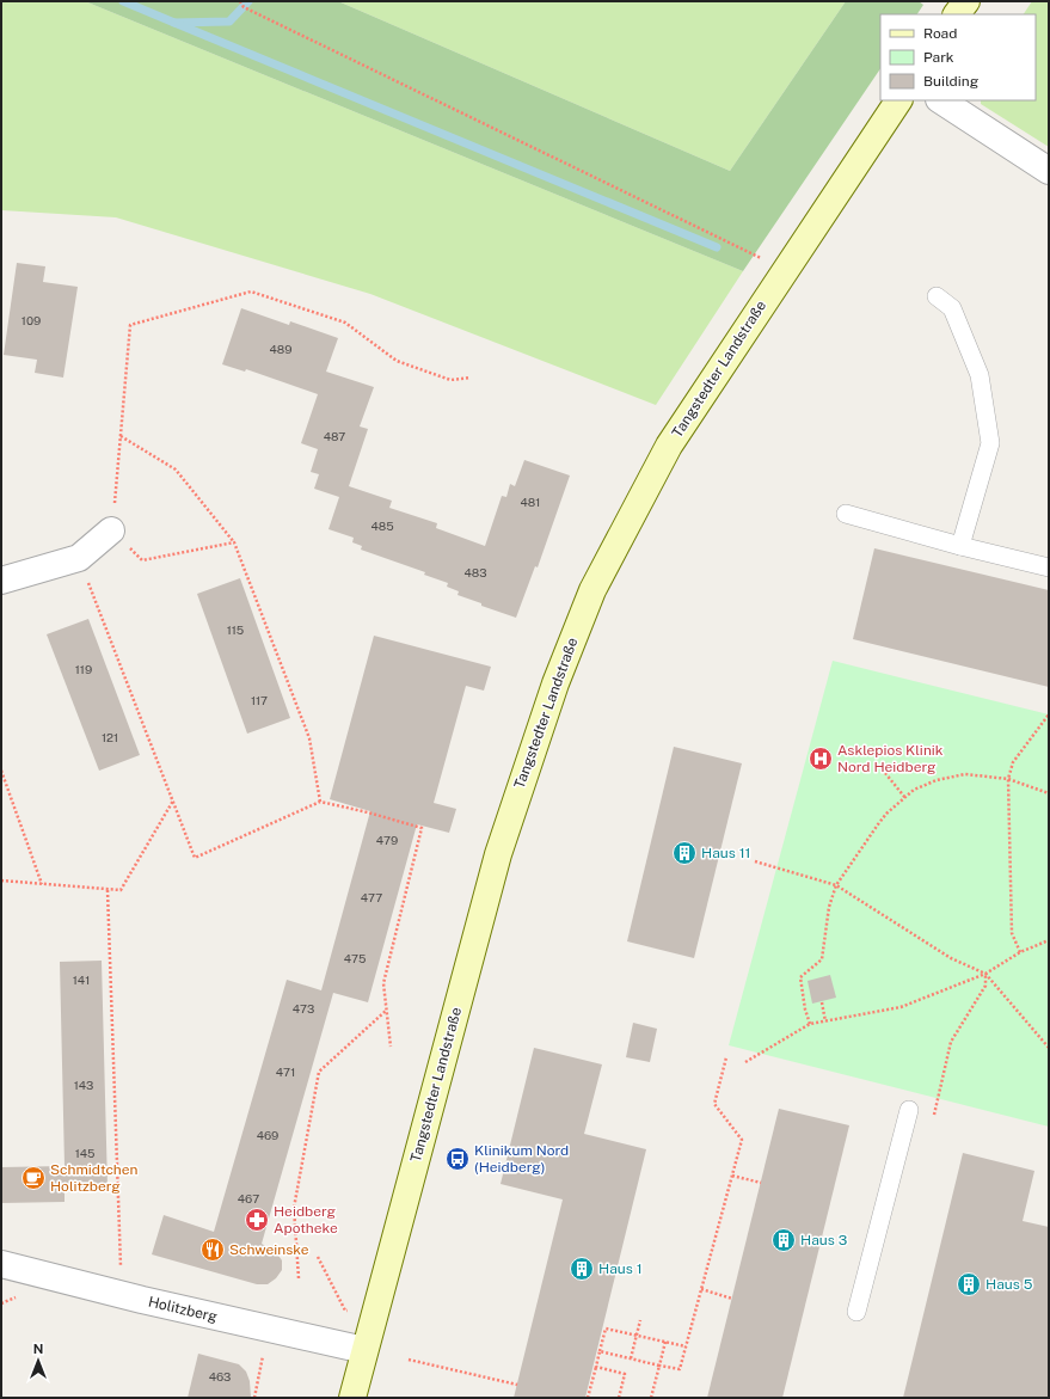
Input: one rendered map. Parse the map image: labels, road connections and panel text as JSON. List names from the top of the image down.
{
  "streets": {
    "street": ["Tangstedter Landstraße", "Holitzberg"]
  },
  "crossings": [
    ["Tangstedter Landstraße", "Holitzberg"]
  ],
  "places": {
    "hospital": ["Asklepios Klinik Nord Heidberg"],
    "building": [
      "Haus 11",
      "Haus 3",
      "Haus 1",
      "Haus 5"
    ],
    "bus stop": ["Klinikum Nord (Heidberg)"],
    "cafe": ["Schmidtchen Holitzberg"],
    "pharmacy": ["Heidberg Apotheke"],
    "restaurant": ["Schweinske"]
  },
  "house_numbers": [
    "109",
    "489",
    "487",
    "481",
    "485",
    "483",
    "115",
    "119",
    "117",
    "121",
    "479",
    "477",
    "475",
    "141",
    "473",
    "471",
    "143",
    "469",
    "145",
    "467",
    "463"
  ],
  "legend": ["Road", "Park", "Building"],
  "north": "top"
}
